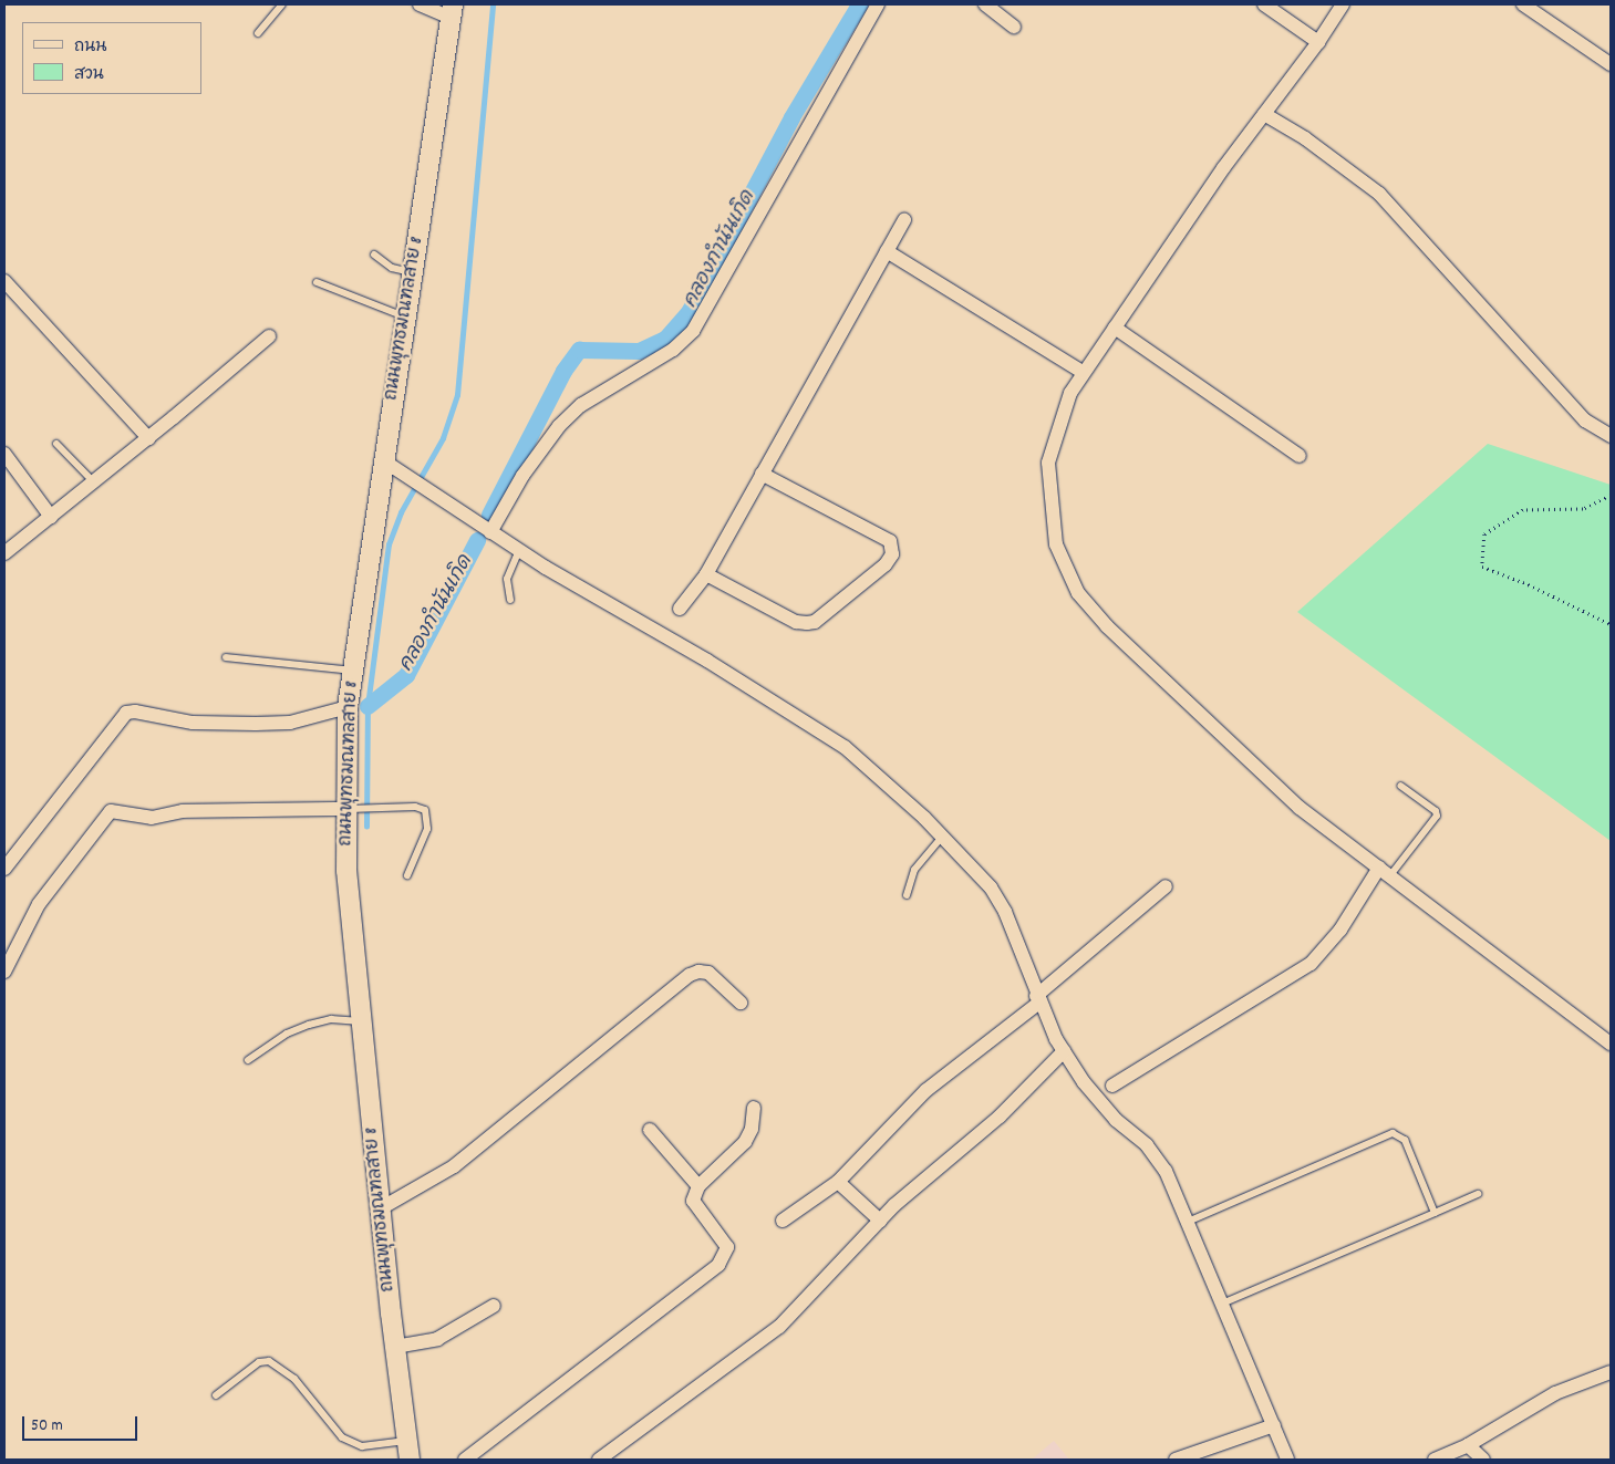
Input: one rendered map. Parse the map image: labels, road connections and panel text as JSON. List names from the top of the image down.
{
  "streets": {
    "street": ["ถนนพุทธมณฑลสาย 8"]
  },
  "water": ["คลองกำนันเกิด"],
  "legend": ["ถนน", "สวน"],
  "scale_bar": "50 m"
}
